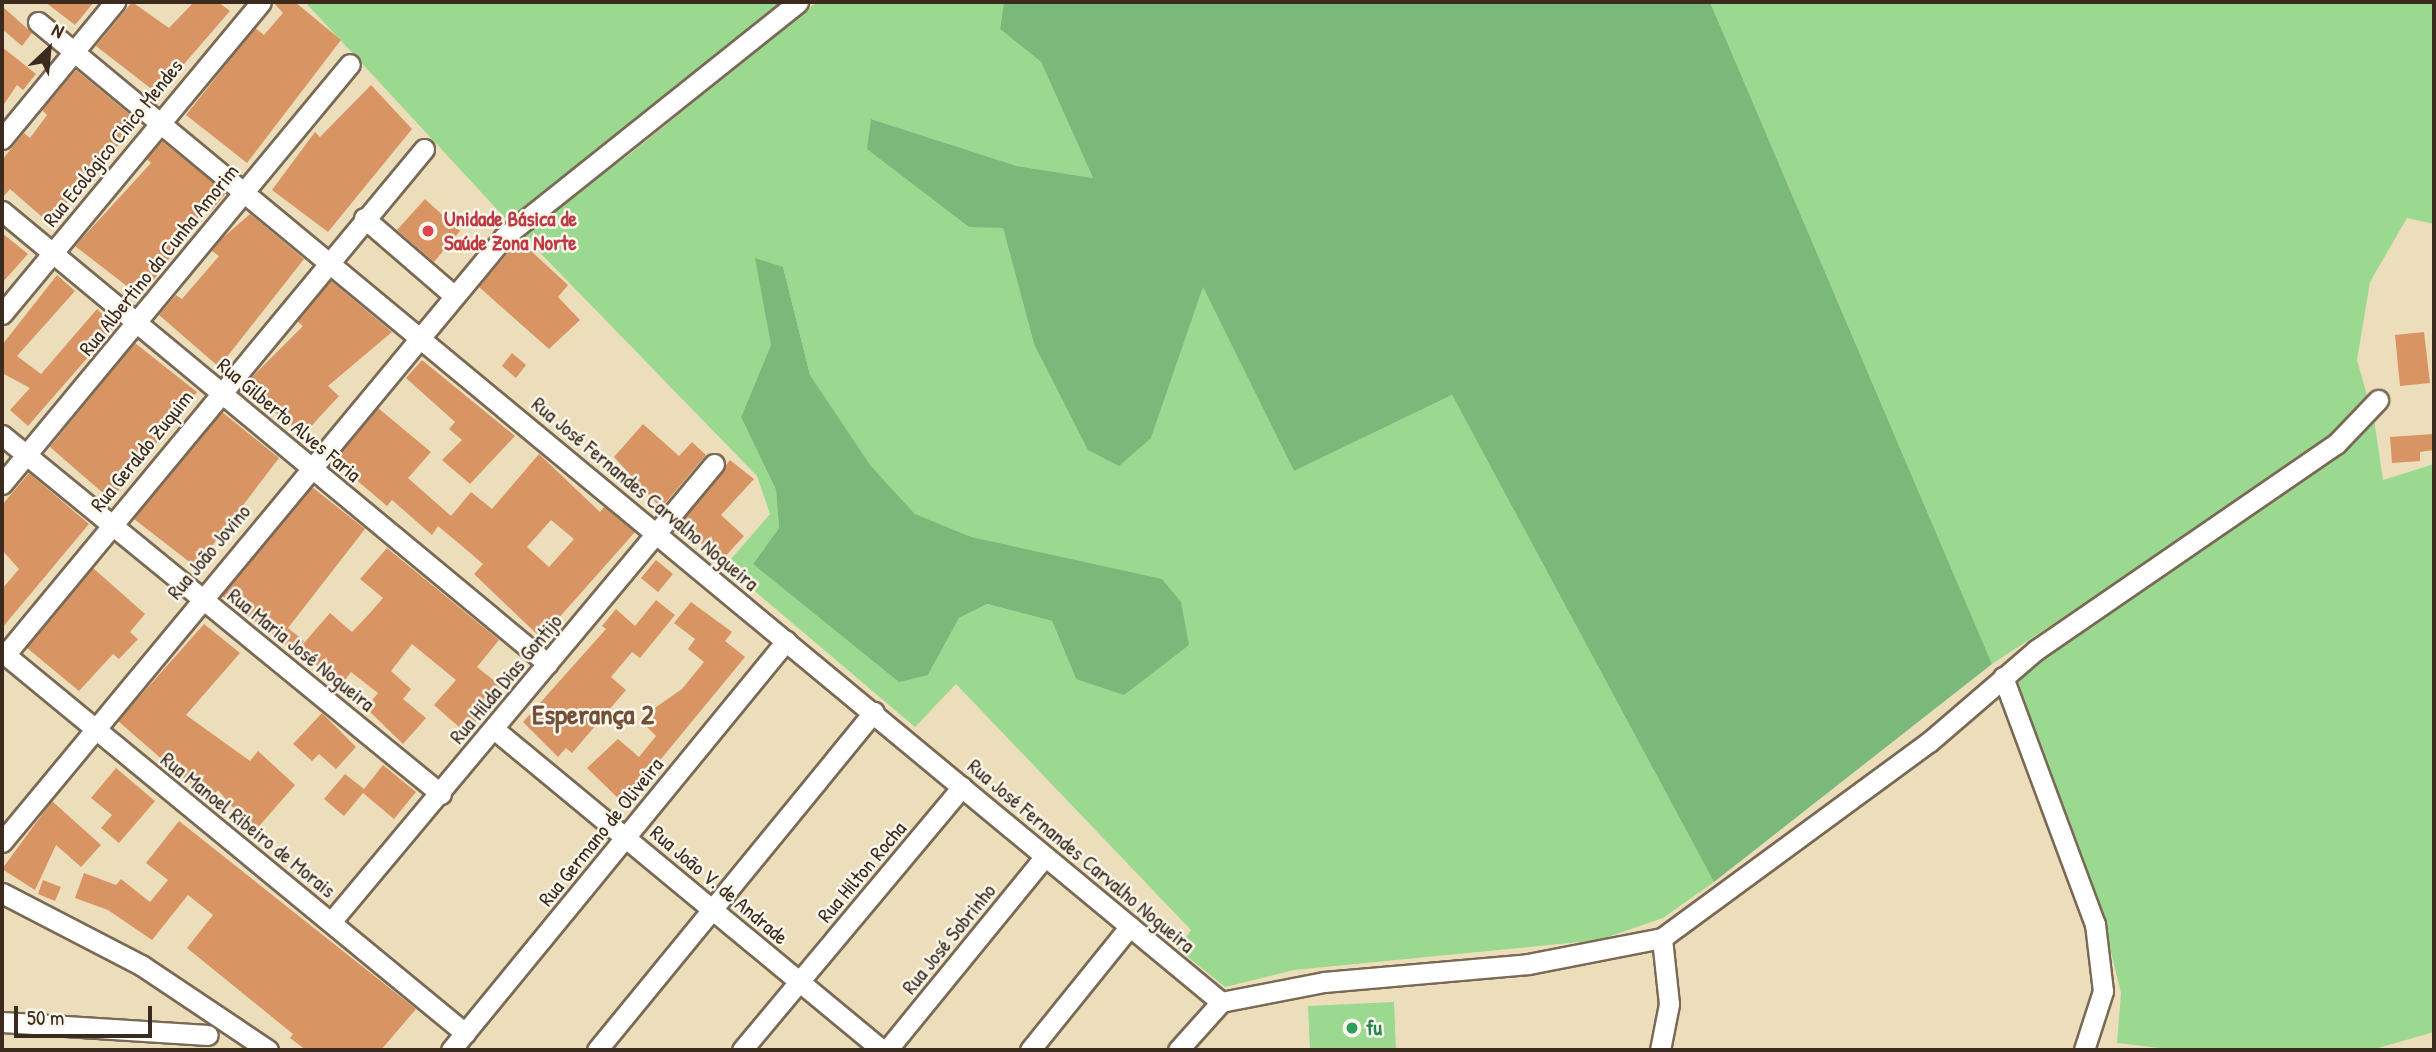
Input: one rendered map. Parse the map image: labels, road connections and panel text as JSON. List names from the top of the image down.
{
  "streets": {
    "street": [
      "Rua Ecológico Chico Mendes",
      "Rua Albertino da Cunha Amorim",
      "Rua Gilberto Alves Faria",
      "Rua Geraldo Zuquim",
      "Rua José Fernandes Carvalho Nogueira",
      "Rua João Jovino",
      "Rua Maria José Nogueira",
      "Rua Hilda Dias Gontijo",
      "Rua Manoel Ribeiro de Morais",
      "Rua Germano de Oliveira",
      "Rua Hilton Rocha",
      "Rua João V. de Andrade",
      "Rua José Sobrinho"
    ]
  },
  "crossings": [
    ["Rua Ecológico Chico Mendes", "Rua Gilberto Alves Faria"],
    ["Rua Ecológico Chico Mendes", "Rua José Fernandes Carvalho Nogueira"],
    ["Rua Albertino da Cunha Amorim", "Rua Gilberto Alves Faria"],
    ["Rua Albertino da Cunha Amorim", "Rua José Fernandes Carvalho Nogueira"],
    ["Rua Albertino da Cunha Amorim", "Rua Maria José Nogueira"],
    ["Rua Gilberto Alves Faria", "Rua Geraldo Zuquim"],
    ["Rua Gilberto Alves Faria", "Rua João Jovino"],
    ["Rua Gilberto Alves Faria", "Rua Hilda Dias Gontijo"],
    ["Rua Geraldo Zuquim", "Rua José Fernandes Carvalho Nogueira"],
    ["Rua Geraldo Zuquim", "Rua Maria José Nogueira"],
    ["Rua Geraldo Zuquim", "Rua Manoel Ribeiro de Morais"],
    ["Rua José Fernandes Carvalho Nogueira", "Rua João Jovino"],
    ["Rua José Fernandes Carvalho Nogueira", "Rua Hilda Dias Gontijo"],
    ["Rua José Fernandes Carvalho Nogueira", "Rua Germano de Oliveira"],
    ["Rua José Fernandes Carvalho Nogueira", "Rua Hilton Rocha"],
    ["Rua José Fernandes Carvalho Nogueira", "Rua José Sobrinho"],
    ["Rua João Jovino", "Rua Maria José Nogueira"],
    ["Rua João Jovino", "Rua Manoel Ribeiro de Morais"],
    ["Rua Maria José Nogueira", "Rua Hilda Dias Gontijo"],
    ["Rua Hilda Dias Gontijo", "Rua Manoel Ribeiro de Morais"],
    ["Rua Hilda Dias Gontijo", "Rua João V. de Andrade"],
    ["Rua Manoel Ribeiro de Morais", "Rua Germano de Oliveira"],
    ["Rua Germano de Oliveira", "Rua João V. de Andrade"],
    ["Rua Hilton Rocha", "Rua João V. de Andrade"],
    ["Rua João V. de Andrade", "Rua José Sobrinho"]
  ],
  "districts": ["Esperança 2"],
  "places": ["Unidade Básica de Saúde Zona Norte", "fu"],
  "scale_bar": "50 m",
  "north": "top right"
}
